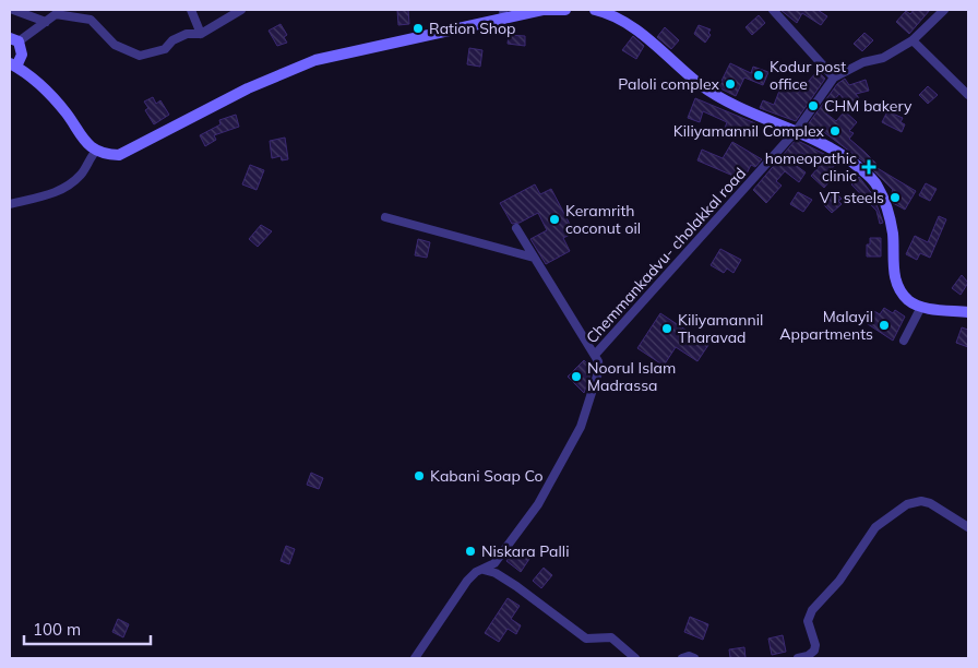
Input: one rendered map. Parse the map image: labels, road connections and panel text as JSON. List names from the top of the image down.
{
  "streets": {
    "street": ["Chemmankadvu- cholakkal road"]
  },
  "places": {
    "other": [
      "Ration Shop",
      "Kodur post office",
      "Paloli complex",
      "CHM bakery",
      "Kiliyamannil Complex",
      "VT steels",
      "Keramrith coconut oil",
      "Malayil Appartments",
      "Kiliyamannil Tharavad",
      "Noorul Islam Madrassa",
      "Kabani Soap Co",
      "Niskara Palli"
    ],
    "health": ["homeopathic clinic"]
  },
  "scale_bar": "100 m"
}
